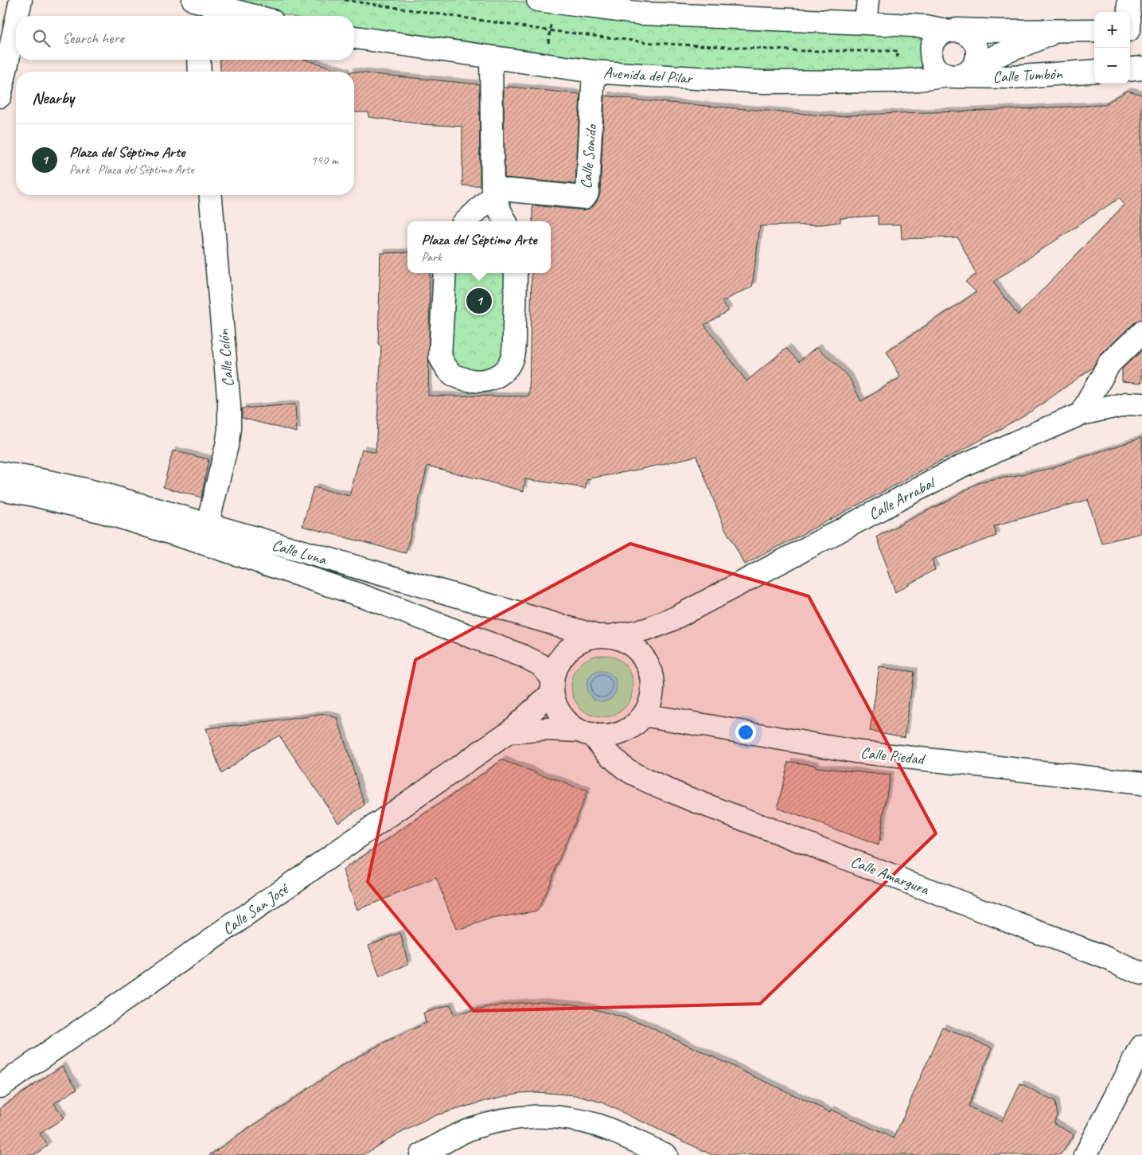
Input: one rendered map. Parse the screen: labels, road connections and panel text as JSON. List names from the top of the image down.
{
  "streets": {
    "street": [
      "Avenida del Pilar",
      "Calle Tumbón",
      "Calle Sonido",
      "Calle Colón",
      "Calle Arrabal",
      "Calle Luna",
      "Calle Piedad",
      "Calle Amargura",
      "Calle San José"
    ]
  },
  "crossings": [
    ["Avenida del Pilar", "Calle Tumbón"],
    ["Avenida del Pilar", "Calle Sonido"],
    ["Calle Colón", "Calle Luna"],
    ["Calle Arrabal", "Calle Luna"],
    ["Calle Arrabal", "Calle Piedad"],
    ["Calle Arrabal", "Calle Amargura"],
    ["Calle Arrabal", "Calle San José"],
    ["Calle Luna", "Calle Piedad"],
    ["Calle Luna", "Calle Amargura"],
    ["Calle Luna", "Calle San José"],
    ["Calle Piedad", "Calle Amargura"],
    ["Calle Piedad", "Calle San José"],
    ["Calle Amargura", "Calle San José"]
  ],
  "page": {
    "map_buttons": ["+", "−"],
    "search": "Search here",
    "heading": "Nearby",
    "list": [
      {
        "mark": "1",
        "name": "Plaza del Séptimo Arte",
        "note": "Park · Plaza del Séptimo Arte",
        "value": "140 m"
      }
    ],
    "popup": ["Plaza del Séptimo Arte", "Park"],
    "pins": "1"
  }
}
